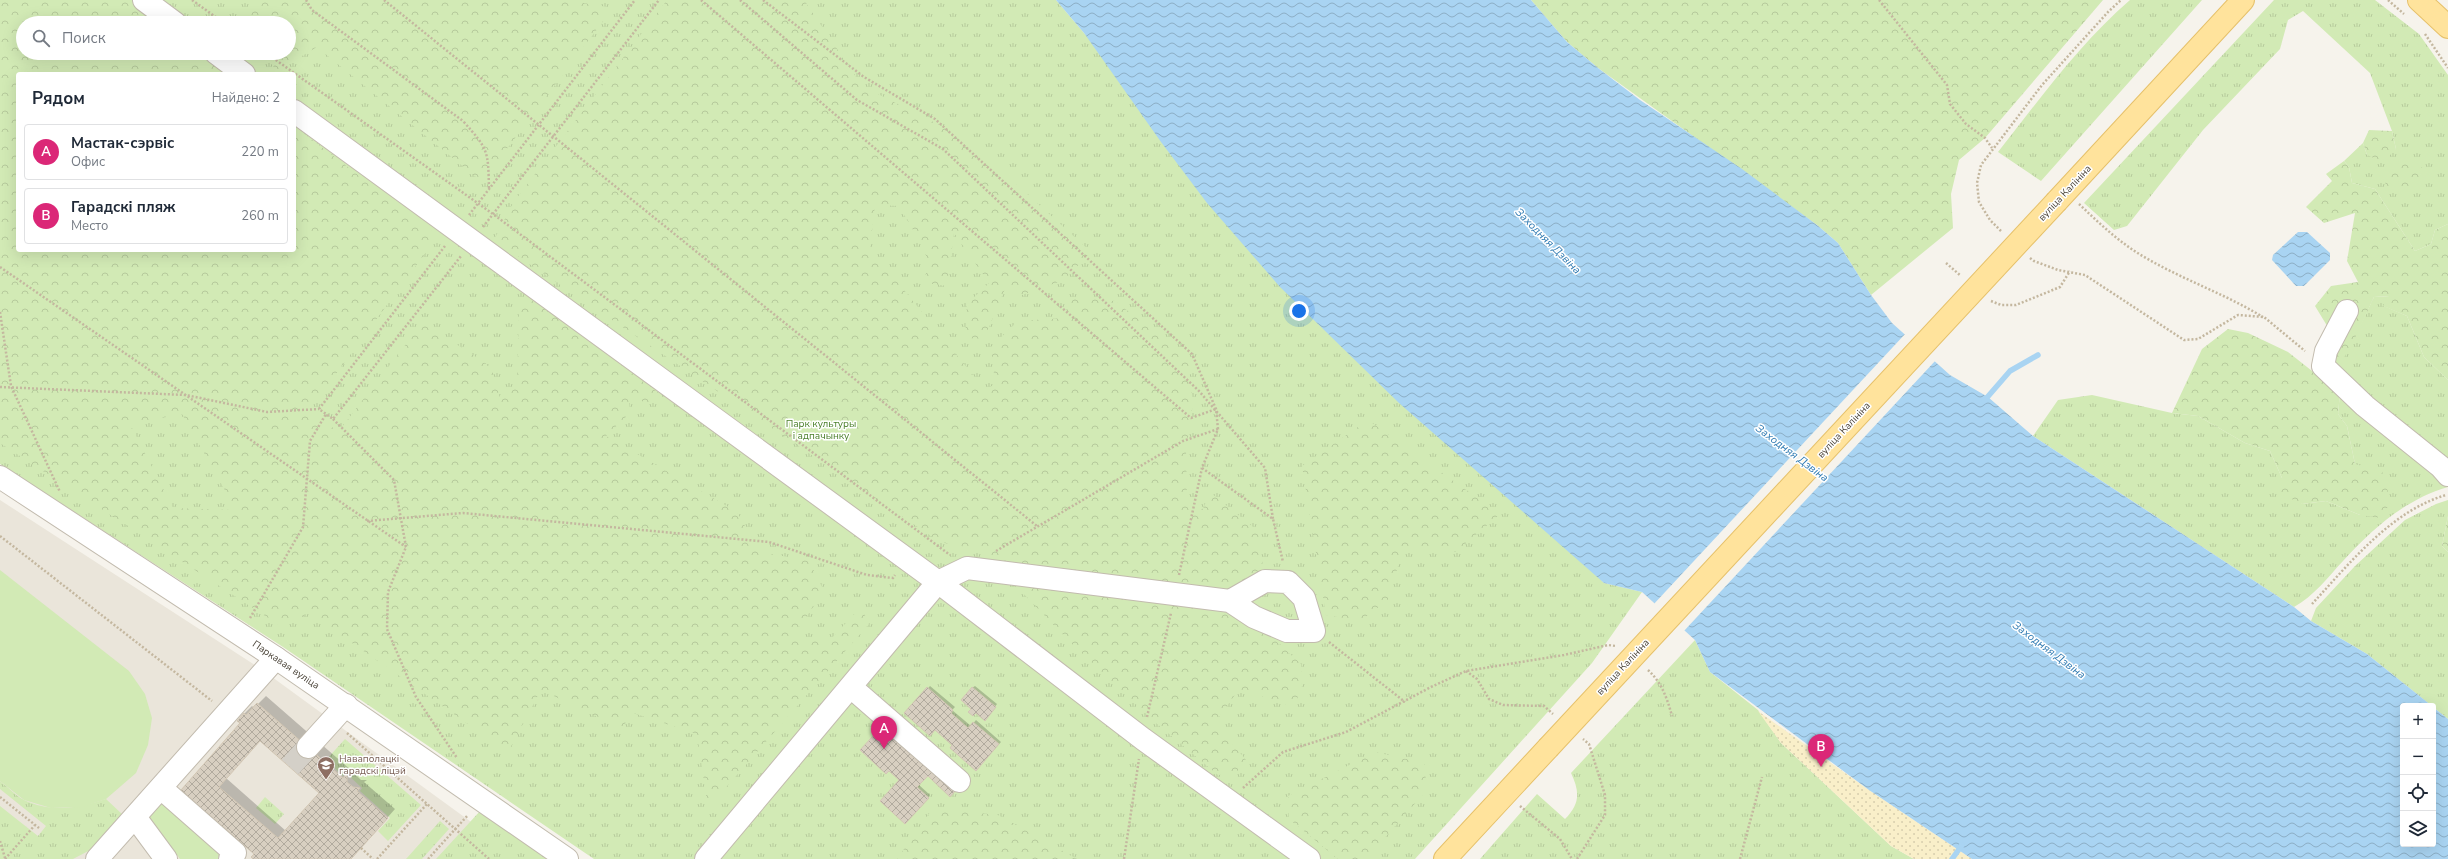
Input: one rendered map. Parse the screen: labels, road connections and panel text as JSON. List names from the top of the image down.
{
  "streets": {
    "main road": ["вуліца Калініна"],
    "street": ["Паркавая вуліца"]
  },
  "water": ["Заходняя Дзвіна"],
  "parks": ["Парк культуры і адпачынку"],
  "places": {
    "school or university": ["Наваполацкі гарадскі ліцэй"]
  },
  "page": {
    "search": "Поиск",
    "heading": ["Рядом", "Найдено: 2"],
    "list": [
      {
        "mark": "A",
        "name": "Мастак-сэрвіс",
        "note": "Офис",
        "value": "220 m"
      },
      {
        "mark": "B",
        "name": "Гарадскі пляж",
        "note": "Место",
        "value": "260 m"
      }
    ],
    "map_buttons": ["+", "−"],
    "pins": ["A", "B"]
  }
}
